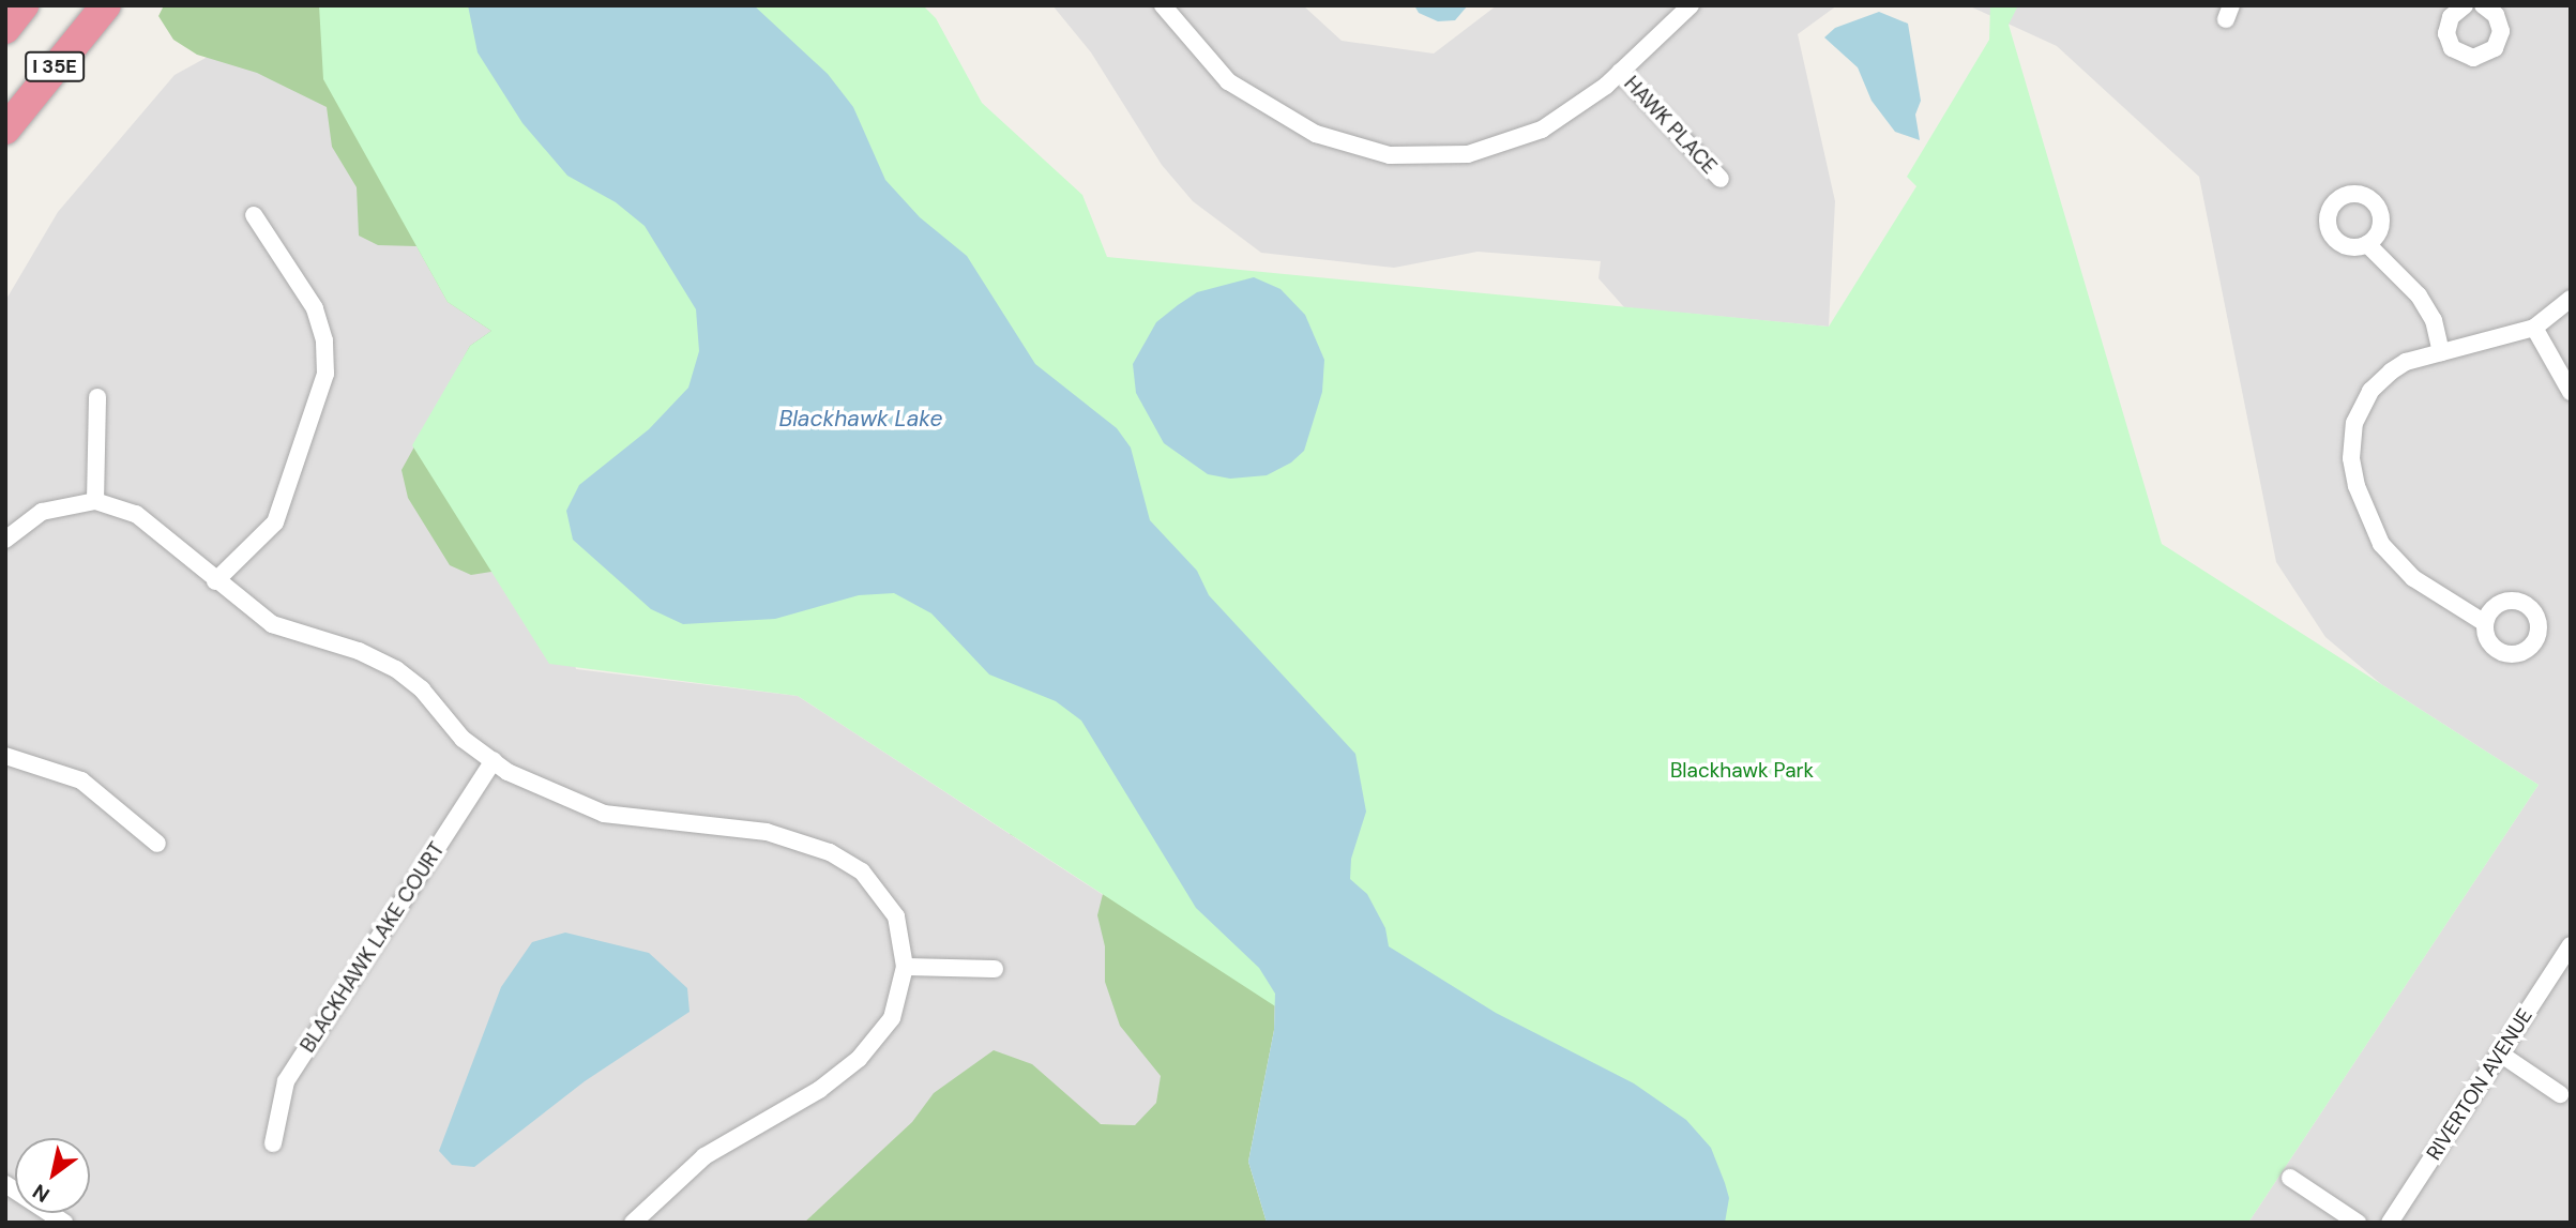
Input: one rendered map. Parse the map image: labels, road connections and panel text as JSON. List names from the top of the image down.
{
  "streets": {
    "highway": ["I 35E"],
    "street": ["HAWK PLACE", "BLACKHAWK LAKE COURT", "RIVERTON AVENUE"]
  },
  "water": ["Blackhawk Lake"],
  "parks": ["Blackhawk Park"],
  "north": "bottom left"
}
